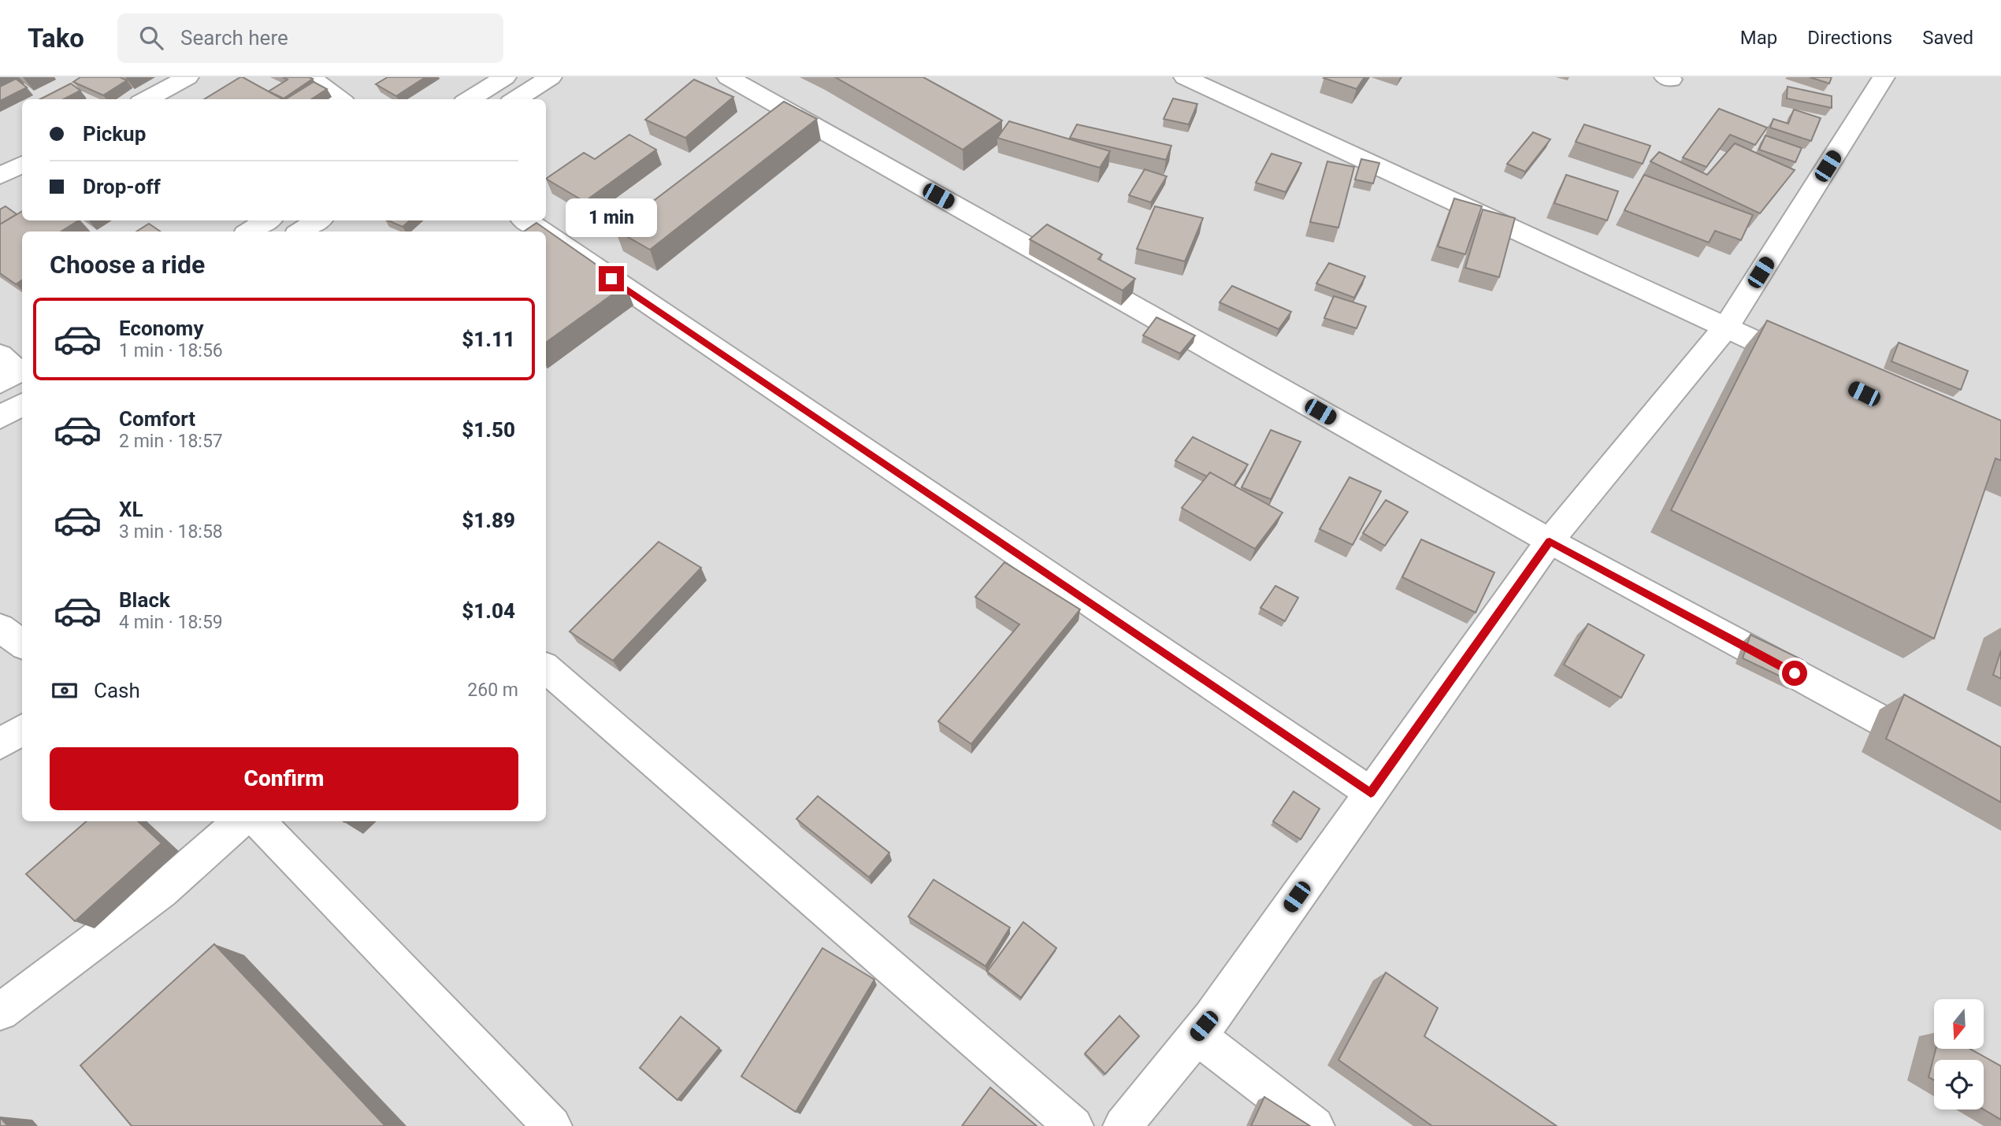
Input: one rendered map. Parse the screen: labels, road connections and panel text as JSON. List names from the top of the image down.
{
  "north": "bottom",
  "page": {
    "header": "Tako",
    "search": "Search here",
    "nav": ["Map", "Directions", "Saved"],
    "banner": ["Pickup", "Drop-off"],
    "bubble": "1 min",
    "heading": "Choose a ride",
    "list": [
      {
        "name": "Economy",
        "note": "1 min · 18:56",
        "value": "$1.11"
      },
      {
        "name": "Comfort",
        "note": "2 min · 18:57",
        "value": "$1.50"
      },
      {
        "name": "XL",
        "note": "3 min · 18:58",
        "value": "$1.89"
      },
      {
        "name": "Black",
        "note": "4 min · 18:59",
        "value": "$1.04"
      }
    ],
    "pay": ["Cash", "260 m"],
    "buttons": "Confirm"
  }
}
